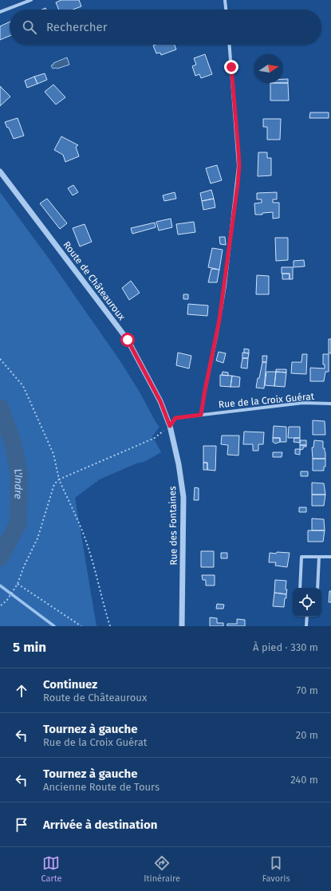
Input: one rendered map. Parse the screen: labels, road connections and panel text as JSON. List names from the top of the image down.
{
  "streets": {
    "street": ["Route de Châteauroux", "Rue de la Croix Guérat", "Rue des Fontaines"]
  },
  "crossings": [
    ["Route de Châteauroux", "Rue de la Croix Guérat"],
    ["Route de Châteauroux", "Rue des Fontaines"],
    ["Rue de la Croix Guérat", "Rue des Fontaines"]
  ],
  "water": ["L'Indre"],
  "north": "right",
  "page": {
    "search": "Rechercher",
    "heading": ["5 min", "À pied · 330 m"],
    "list": [
      ["Continuez", "Route de Châteauroux", "70 m"],
      ["Tournez à gauche", "Rue de la Croix Guérat", "20 m"],
      ["Tournez à gauche", "Ancienne Route de Tours", "240 m"],
      "Arrivée à destination"
    ],
    "nav": ["Carte", "Itinéraire", "Favoris"]
  }
}
